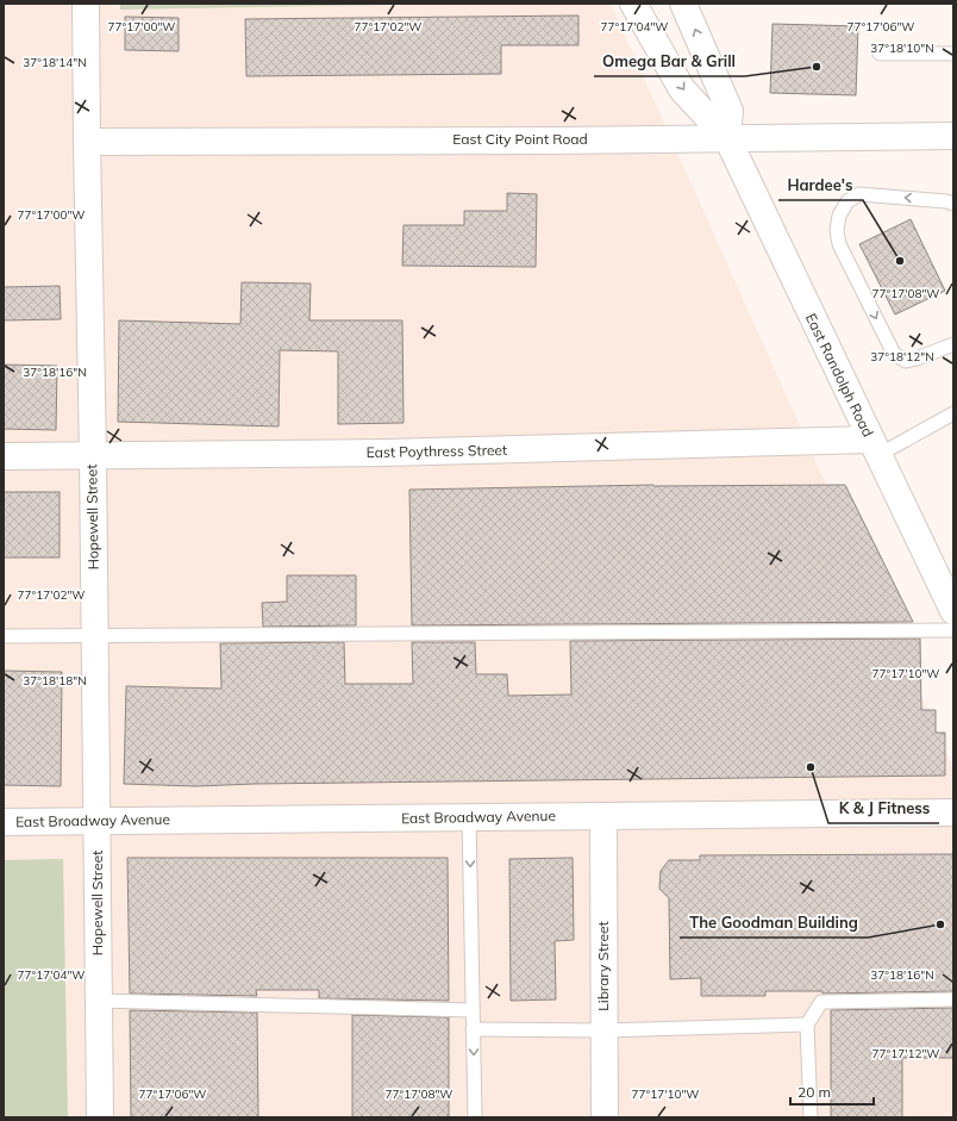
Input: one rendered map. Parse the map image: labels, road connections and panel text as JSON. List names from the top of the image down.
{
  "streets": {
    "main road": [
      "East City Point Road",
      "East Randolph Road",
      "East Poythress Street",
      "Hopewell Street",
      "East Broadway Avenue",
      "Library Street"
    ]
  },
  "crossings": [
    ["East City Point Road", "East Randolph Road"],
    ["East City Point Road", "Hopewell Street"],
    ["East Randolph Road", "East Poythress Street"],
    ["East Poythress Street", "Hopewell Street"],
    ["Hopewell Street", "East Broadway Avenue"],
    ["East Broadway Avenue", "Library Street"]
  ],
  "places": [
    "Omega Bar & Grill",
    "Hardee's",
    "K & J Fitness",
    "The Goodman Building"
  ],
  "scale_bar": "20 m",
  "coordinates": [
    "77°17'04\"W",
    "77°17'06\"W",
    "77°17'00\"W",
    "77°17'02\"W",
    "37°18'10\"N",
    "37°18'14\"N",
    "77°17'08\"W",
    "37°18'12\"N",
    "37°18'16\"N",
    "77°17'10\"W",
    "37°18'18\"N",
    "77°17'12\"W"
  ]
}
